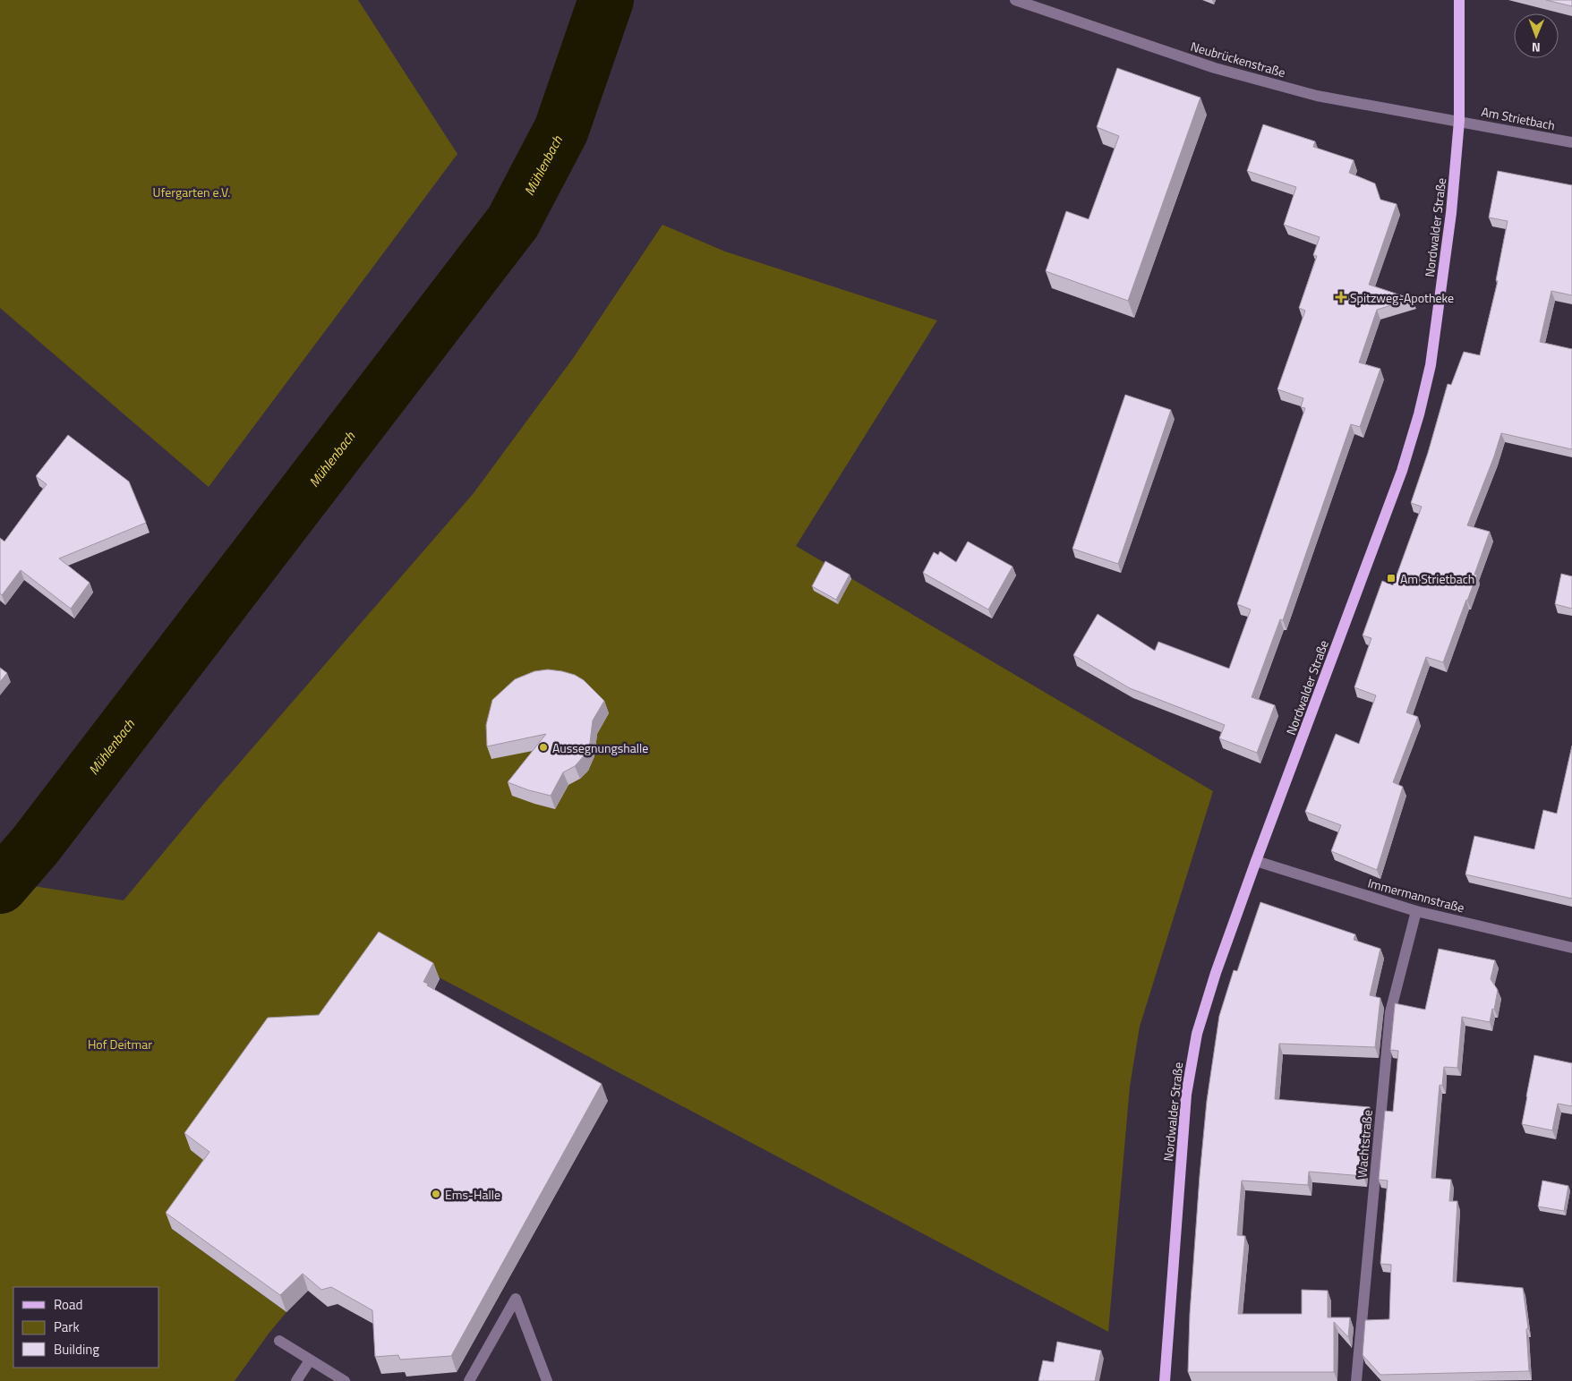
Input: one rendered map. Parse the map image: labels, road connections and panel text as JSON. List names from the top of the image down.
{
  "streets": {
    "main road": ["Nordwalder Straße"],
    "street": [
      "Neubrückenstraße",
      "Am Strietbach",
      "Immermannstraße",
      "Wachtstraße"
    ]
  },
  "crossings": [
    ["Neubrückenstraße", "Am Strietbach"],
    ["Neubrückenstraße", "Nordwalder Straße"],
    ["Am Strietbach", "Nordwalder Straße"],
    ["Nordwalder Straße", "Immermannstraße"],
    ["Immermannstraße", "Wachtstraße"]
  ],
  "water": ["Mühlenbach"],
  "parks": ["Ufergarten e.V.", "Hof Deitmar"],
  "places": {
    "health": ["Spitzweg-Apotheke"],
    "transit": ["Am Strietbach"],
    "other": ["Aussegnungshalle", "Ems-Halle"]
  },
  "legend": ["Road", "Park", "Building"],
  "north": "bottom"
}
